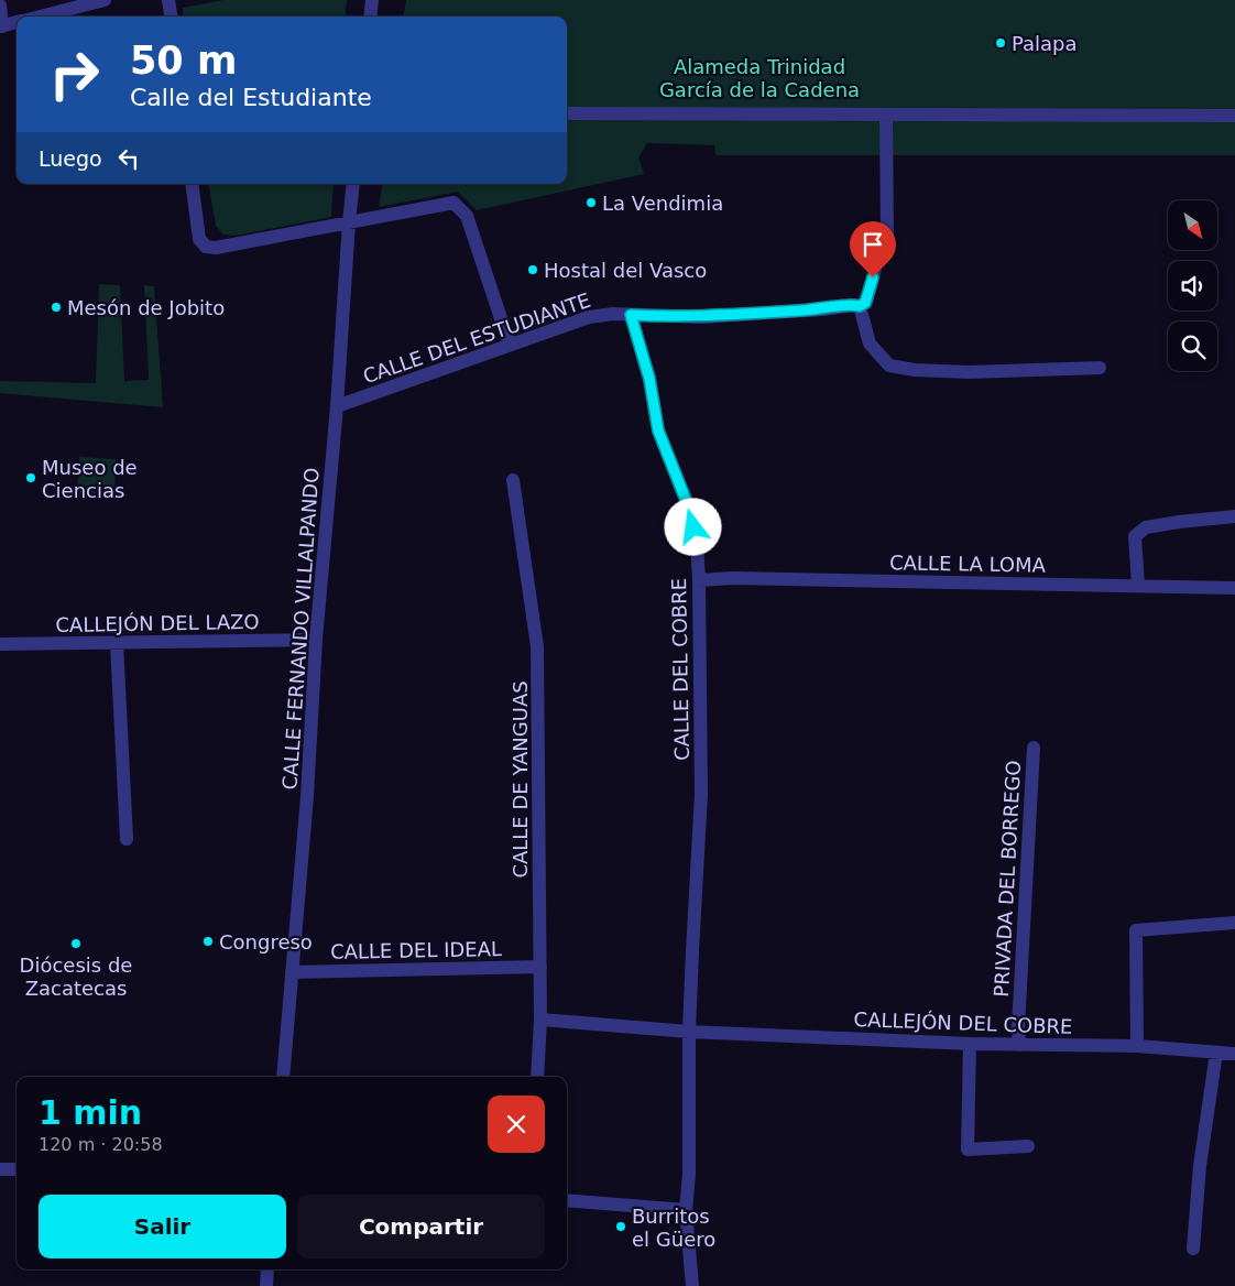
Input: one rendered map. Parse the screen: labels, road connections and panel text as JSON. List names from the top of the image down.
{
  "streets": {
    "street": [
      "CALLE DEL ESTUDIANTE",
      "CALLE LA LOMA",
      "CALLEJÓN DEL LAZO",
      "CALLE FERNANDO VILLALPANDO",
      "CALLE DEL COBRE",
      "CALLE DE YANGUAS",
      "PRIVADA DEL BORREGO",
      "CALLE DEL IDEAL",
      "CALLEJÓN DEL COBRE"
    ]
  },
  "crossings": [
    ["CALLE DEL ESTUDIANTE", "CALLE FERNANDO VILLALPANDO"],
    ["CALLE DEL ESTUDIANTE", "CALLE DEL COBRE"],
    ["CALLE LA LOMA", "CALLE DEL COBRE"],
    ["CALLEJÓN DEL LAZO", "CALLE FERNANDO VILLALPANDO"],
    ["CALLE FERNANDO VILLALPANDO", "CALLE DEL IDEAL"],
    ["CALLE DEL COBRE", "CALLEJÓN DEL COBRE"],
    ["CALLE DE YANGUAS", "CALLE DEL IDEAL"],
    ["PRIVADA DEL BORREGO", "CALLEJÓN DEL COBRE"]
  ],
  "parks": ["Alameda Trinidad García de la Cadena"],
  "places": [
    "Palapa",
    "La Vendimia",
    "Hostal del Vasco",
    "Mesón de Jobito",
    "Museo de Ciencias",
    "Congreso",
    "Diócesis de Zacatecas",
    "Burritos el Güero"
  ],
  "north": "bottom right",
  "page": {
    "turn": ["50 m", "Calle del Estudiante"],
    "then": "Luego",
    "heading": ["1 min", "120 m · 20:58"],
    "buttons": ["Salir", "Compartir"]
  }
}
